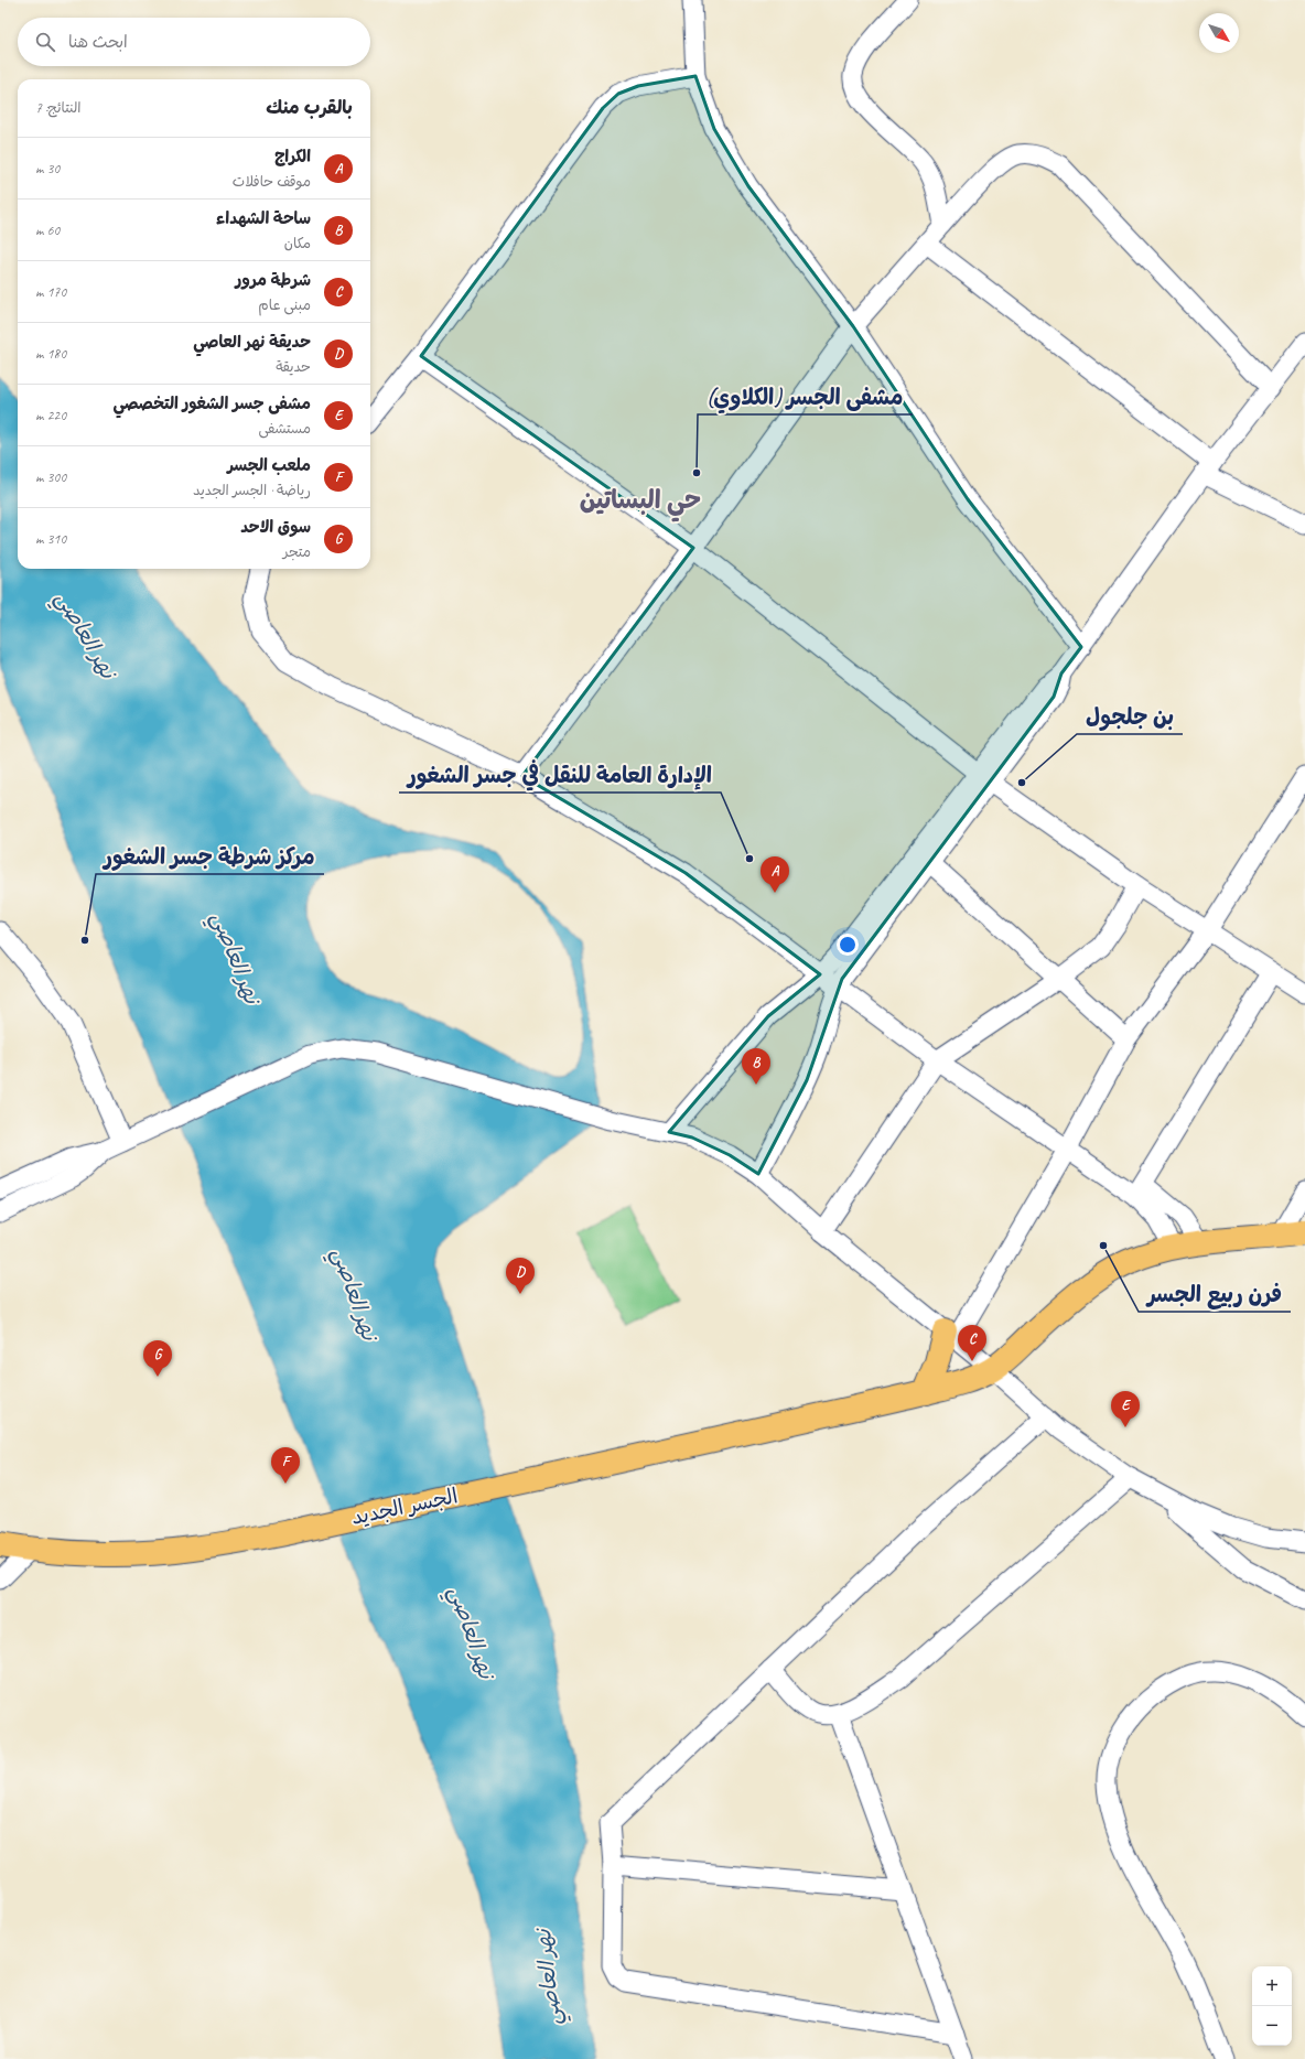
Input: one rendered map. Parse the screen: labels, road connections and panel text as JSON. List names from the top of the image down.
{
  "streets": {
    "main road": ["الجسر الجديد"]
  },
  "districts": ["حي البساتين"],
  "water": ["نهر العاصي"],
  "places": [
    "مشفى الجسر (الكلاوي)",
    "بن جلجول",
    "الإدارة العامة للنقل في جسر الشغور",
    "مركز شرطة جسر الشغور",
    "فرن ربيع الجسر"
  ],
  "north": "bottom right",
  "page": {
    "search": "ابحث هنا",
    "heading": ["بالقرب منك", "النتائج: 7"],
    "list": [
      {
        "mark": "A",
        "name": "الكراج",
        "note": "موقف حافلات",
        "value": "30 m"
      },
      {
        "mark": "B",
        "name": "ساحة الشهداء",
        "note": "مكان",
        "value": "60 m"
      },
      {
        "mark": "C",
        "name": "شرطة مرور",
        "note": "مبنى عام",
        "value": "170 m"
      },
      {
        "mark": "D",
        "name": "حديقة نهر العاصي",
        "note": "حديقة",
        "value": "180 m"
      },
      {
        "mark": "E",
        "name": "مشفى جسر الشغور التخصصي",
        "note": "مستشفى",
        "value": "220 m"
      },
      {
        "mark": "F",
        "name": "ملعب الجسر",
        "note": "رياضة · الجسر الجديد",
        "value": "300 m"
      },
      {
        "mark": "G",
        "name": "سوق الاحد",
        "note": "متجر",
        "value": "310 m"
      }
    ],
    "pins": [
      "A",
      "B",
      "D",
      "C",
      "G",
      "E",
      "F"
    ],
    "map_buttons": ["+", "−"]
  }
}
